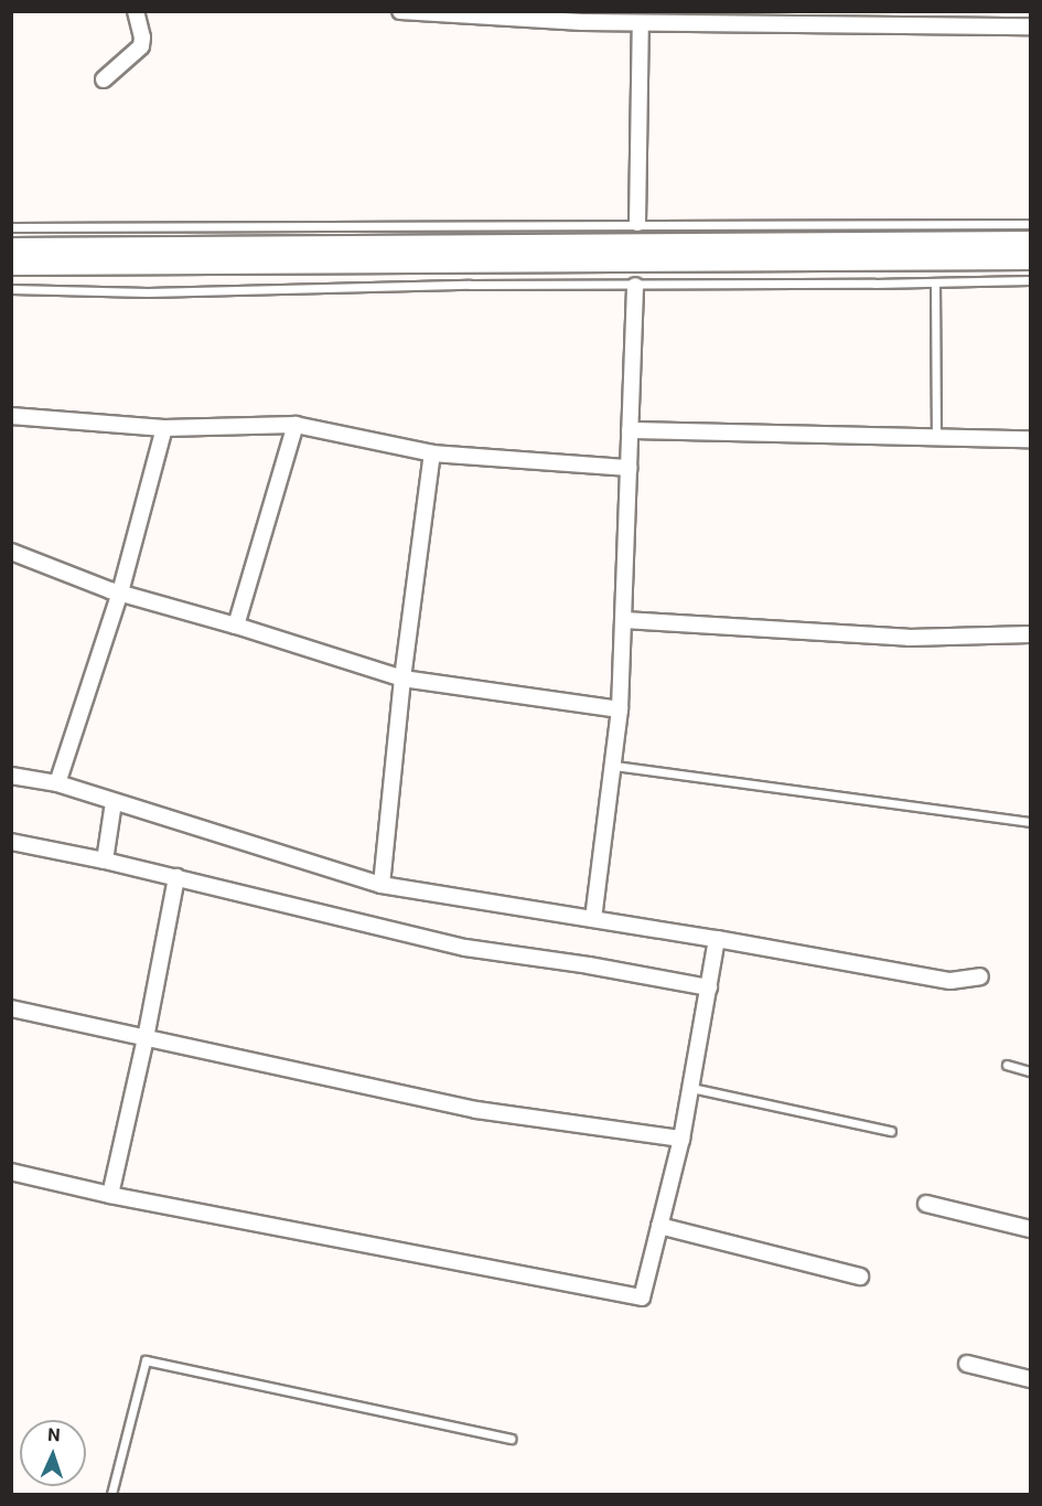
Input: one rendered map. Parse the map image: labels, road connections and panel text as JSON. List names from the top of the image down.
{
  "north": "top"
}
